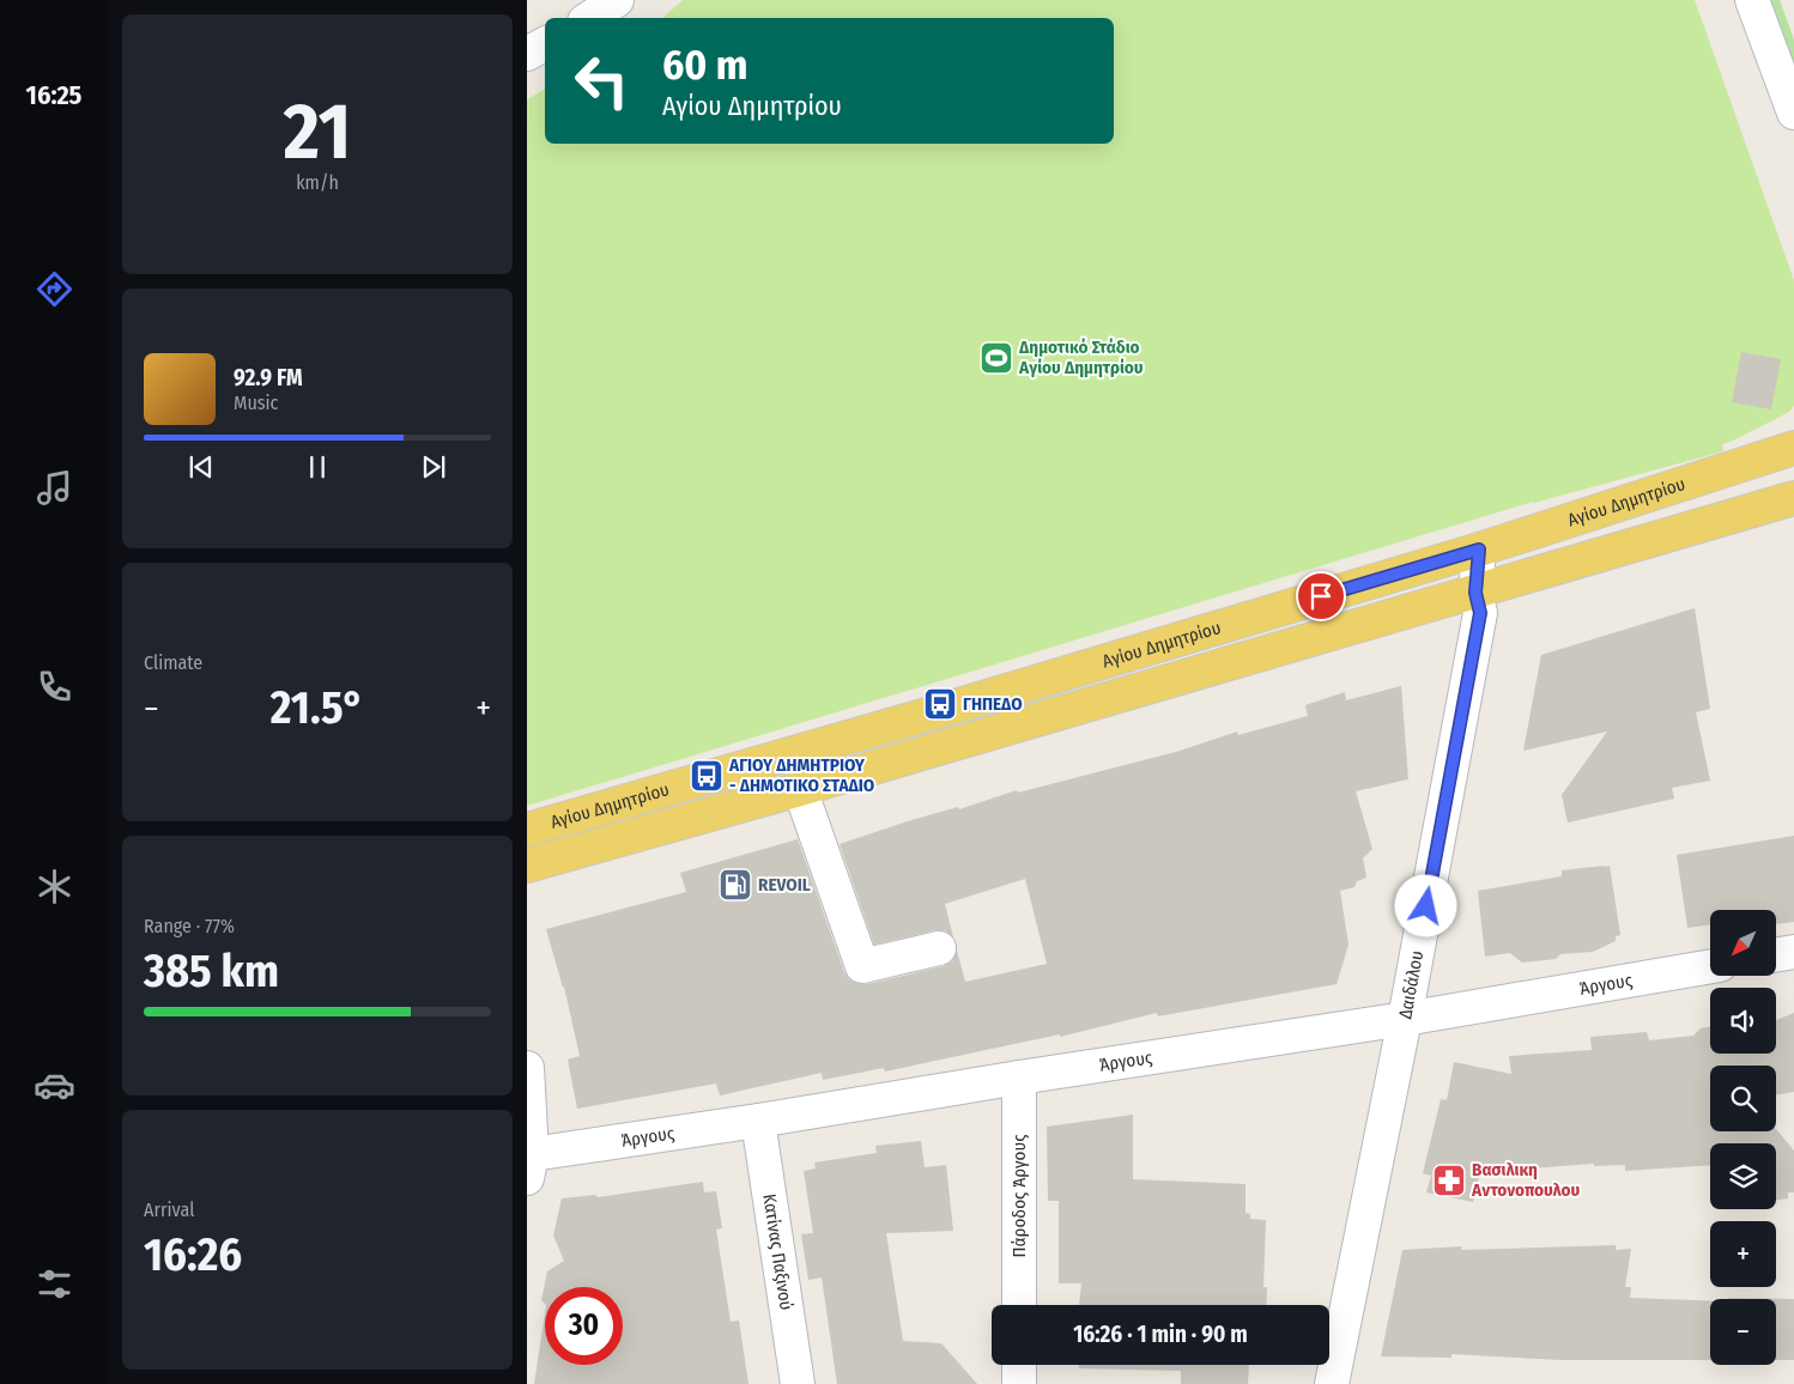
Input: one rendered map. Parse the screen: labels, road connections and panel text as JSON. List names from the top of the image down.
{
  "streets": {
    "main road": ["Αγίου Δημητρίου"],
    "street": [
      "Άργους",
      "Δαιδάλου",
      "Πάροδος Άργους",
      "Κατίνας Παξινού"
    ]
  },
  "crossings": [
    ["Αγίου Δημητρίου", "Δαιδάλου"],
    ["Άργους", "Δαιδάλου"],
    ["Άργους", "Πάροδος Άργους"],
    ["Άργους", "Κατίνας Παξινού"]
  ],
  "places": {
    "sports": ["Δημοτικό Στάδιο Αγίου Δημητρίου"],
    "bus stop": ["ΓΗΠΕΔΟ", "ΑΓΙΟΥ ΔΗΜΗΤΡΙΟΥ - ΔΗΜΟΤΙΚΟ ΣΤΑΔΙΟ"],
    "fuel station": ["REVOIL"],
    "pharmacy": ["Βασιλικη Αντονοπουλου"]
  },
  "north": "bottom left",
  "page": {
    "tabs": "16:25",
    "tile": [
      ["21", "km/h"],
      "Climate",
      ["Range · 77%", "385 km"],
      ["Arrival", "16:26"]
    ],
    "turn": ["60 m", "Αγίου Δημητρίου"],
    "song": ["92.9 FM", "Music"],
    "heat": ["−", "21.5°", "+"],
    "map_buttons": ["+", "−"],
    "limit": "30",
    "trip": "16:26 · 1 min · 90 m"
  }
}
